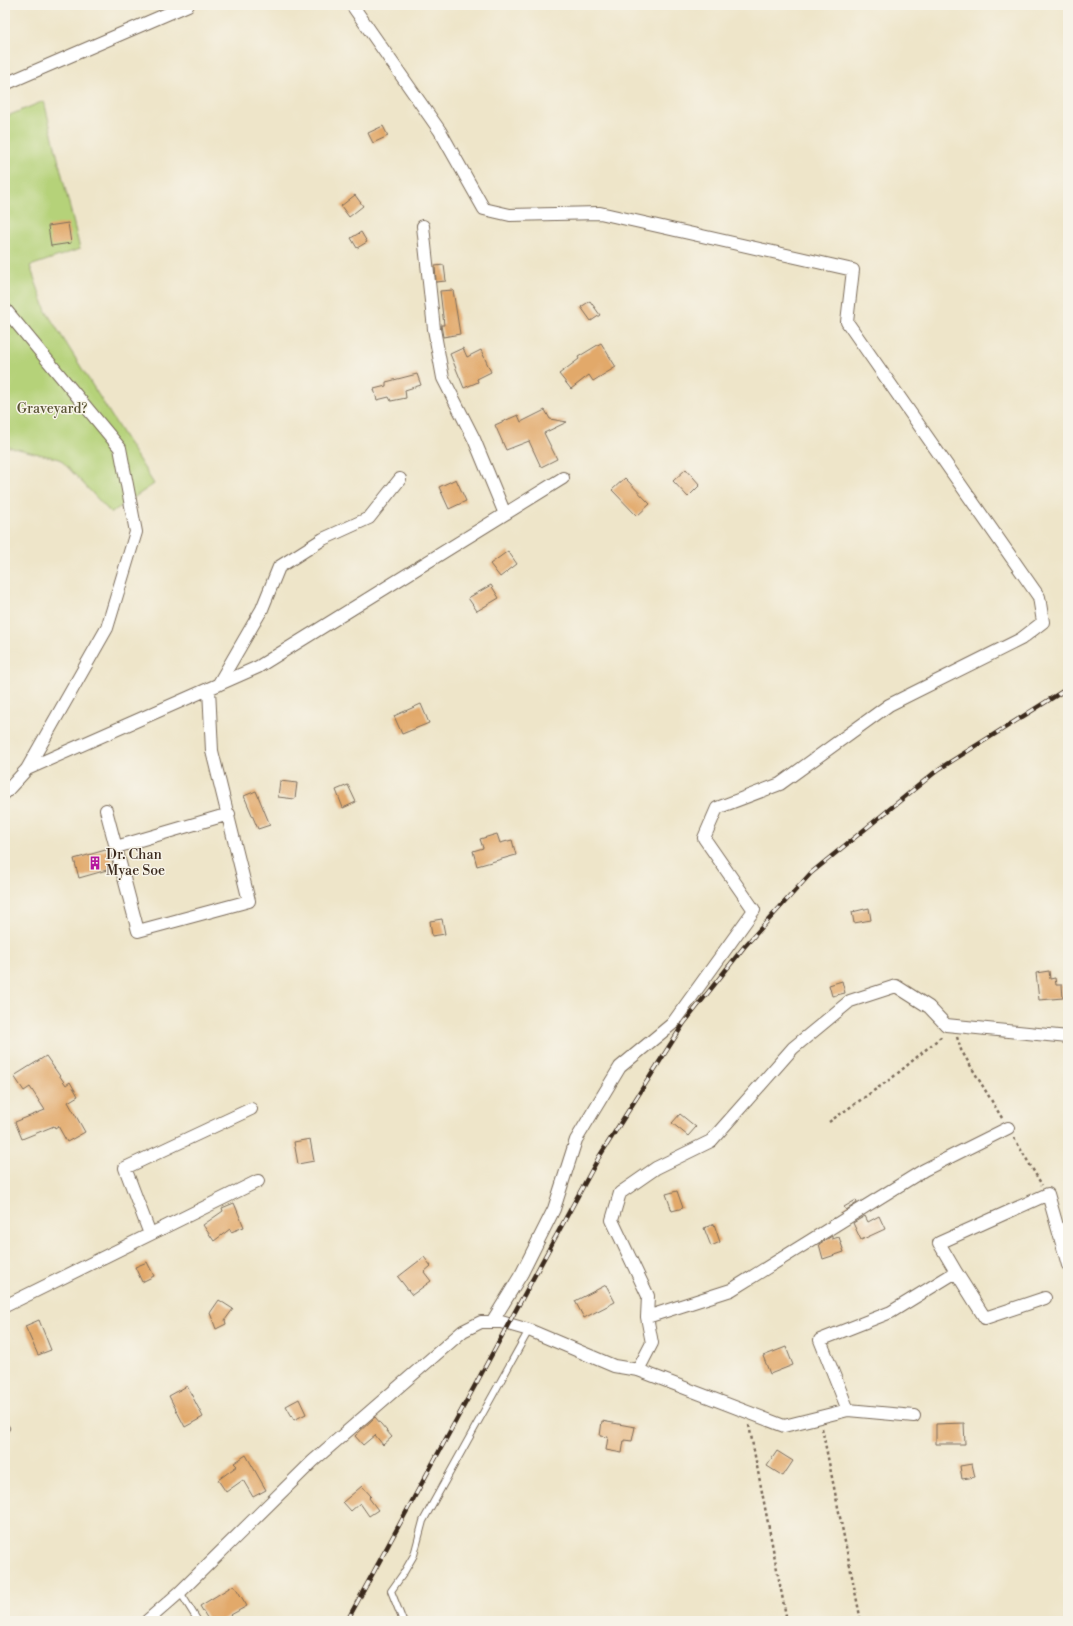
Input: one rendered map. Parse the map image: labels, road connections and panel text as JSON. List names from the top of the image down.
{
  "parks": ["Graveyard?"],
  "places": {
    "building": ["Dr. Chan Myae Soe"]
  }
}
